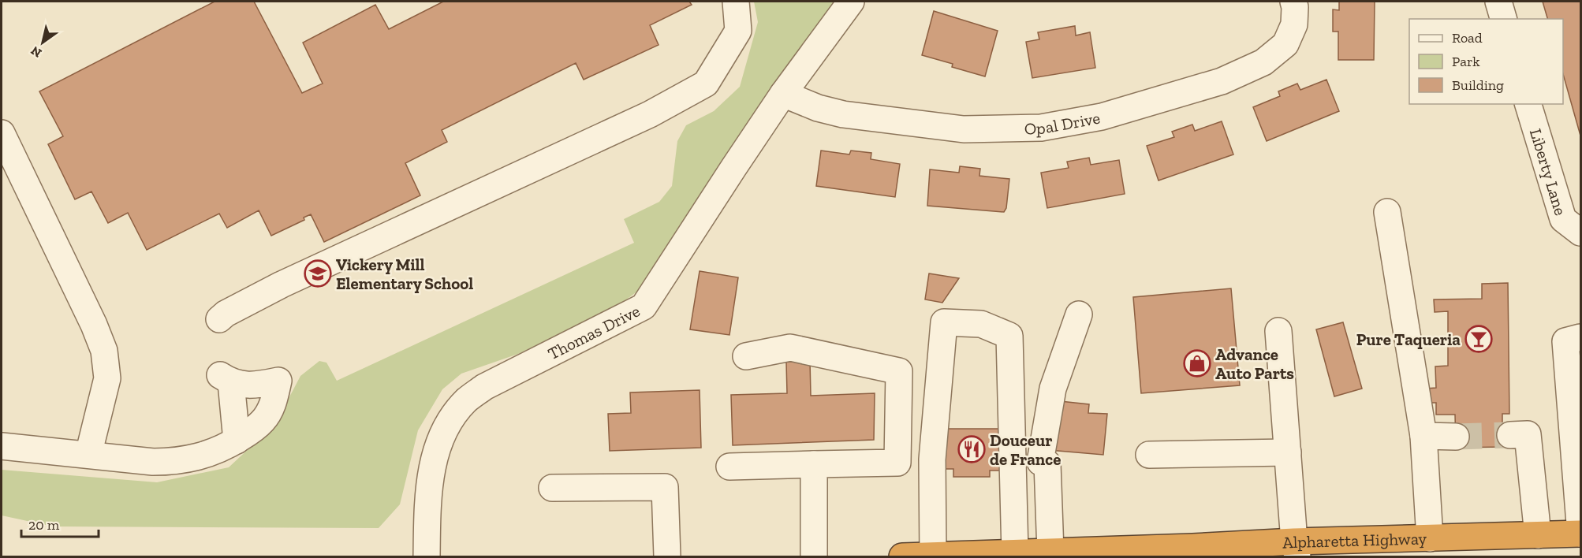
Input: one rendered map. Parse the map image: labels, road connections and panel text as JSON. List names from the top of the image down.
{
  "streets": {
    "highway": ["Alpharetta Highway"],
    "street": ["Opal Drive", "Liberty Lane", "Thomas Drive"]
  },
  "crossings": [
    ["Opal Drive", "Thomas Drive"]
  ],
  "places": {
    "school or university": ["Vickery Mill Elementary School"],
    "bar": ["Pure Taqueria"],
    "shop": ["Advance Auto Parts"],
    "restaurant": ["Douceur de France"]
  },
  "legend": ["Road", "Park", "Building"],
  "scale_bar": "20 m",
  "north": "bottom left"
}
